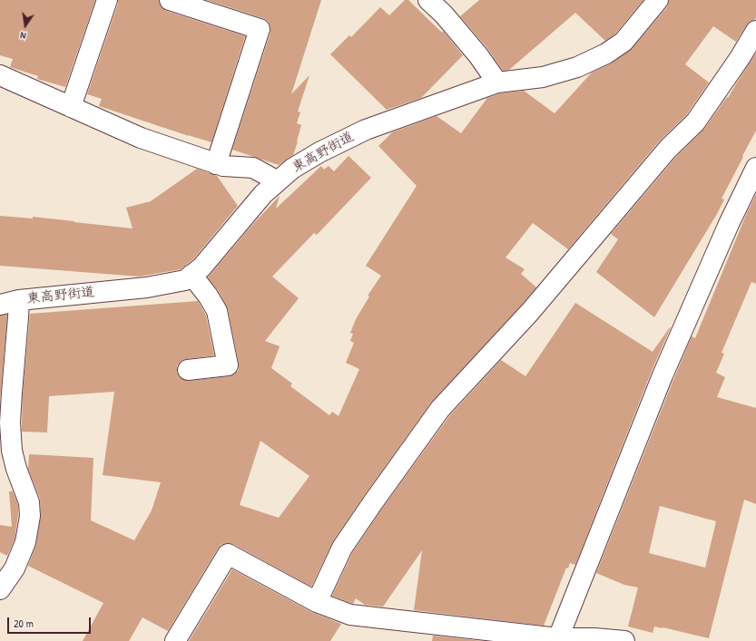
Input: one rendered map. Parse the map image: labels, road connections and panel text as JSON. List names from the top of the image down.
{
  "streets": {
    "street": ["東高野街道"]
  },
  "scale_bar": "20 m",
  "north": "bottom"
}
